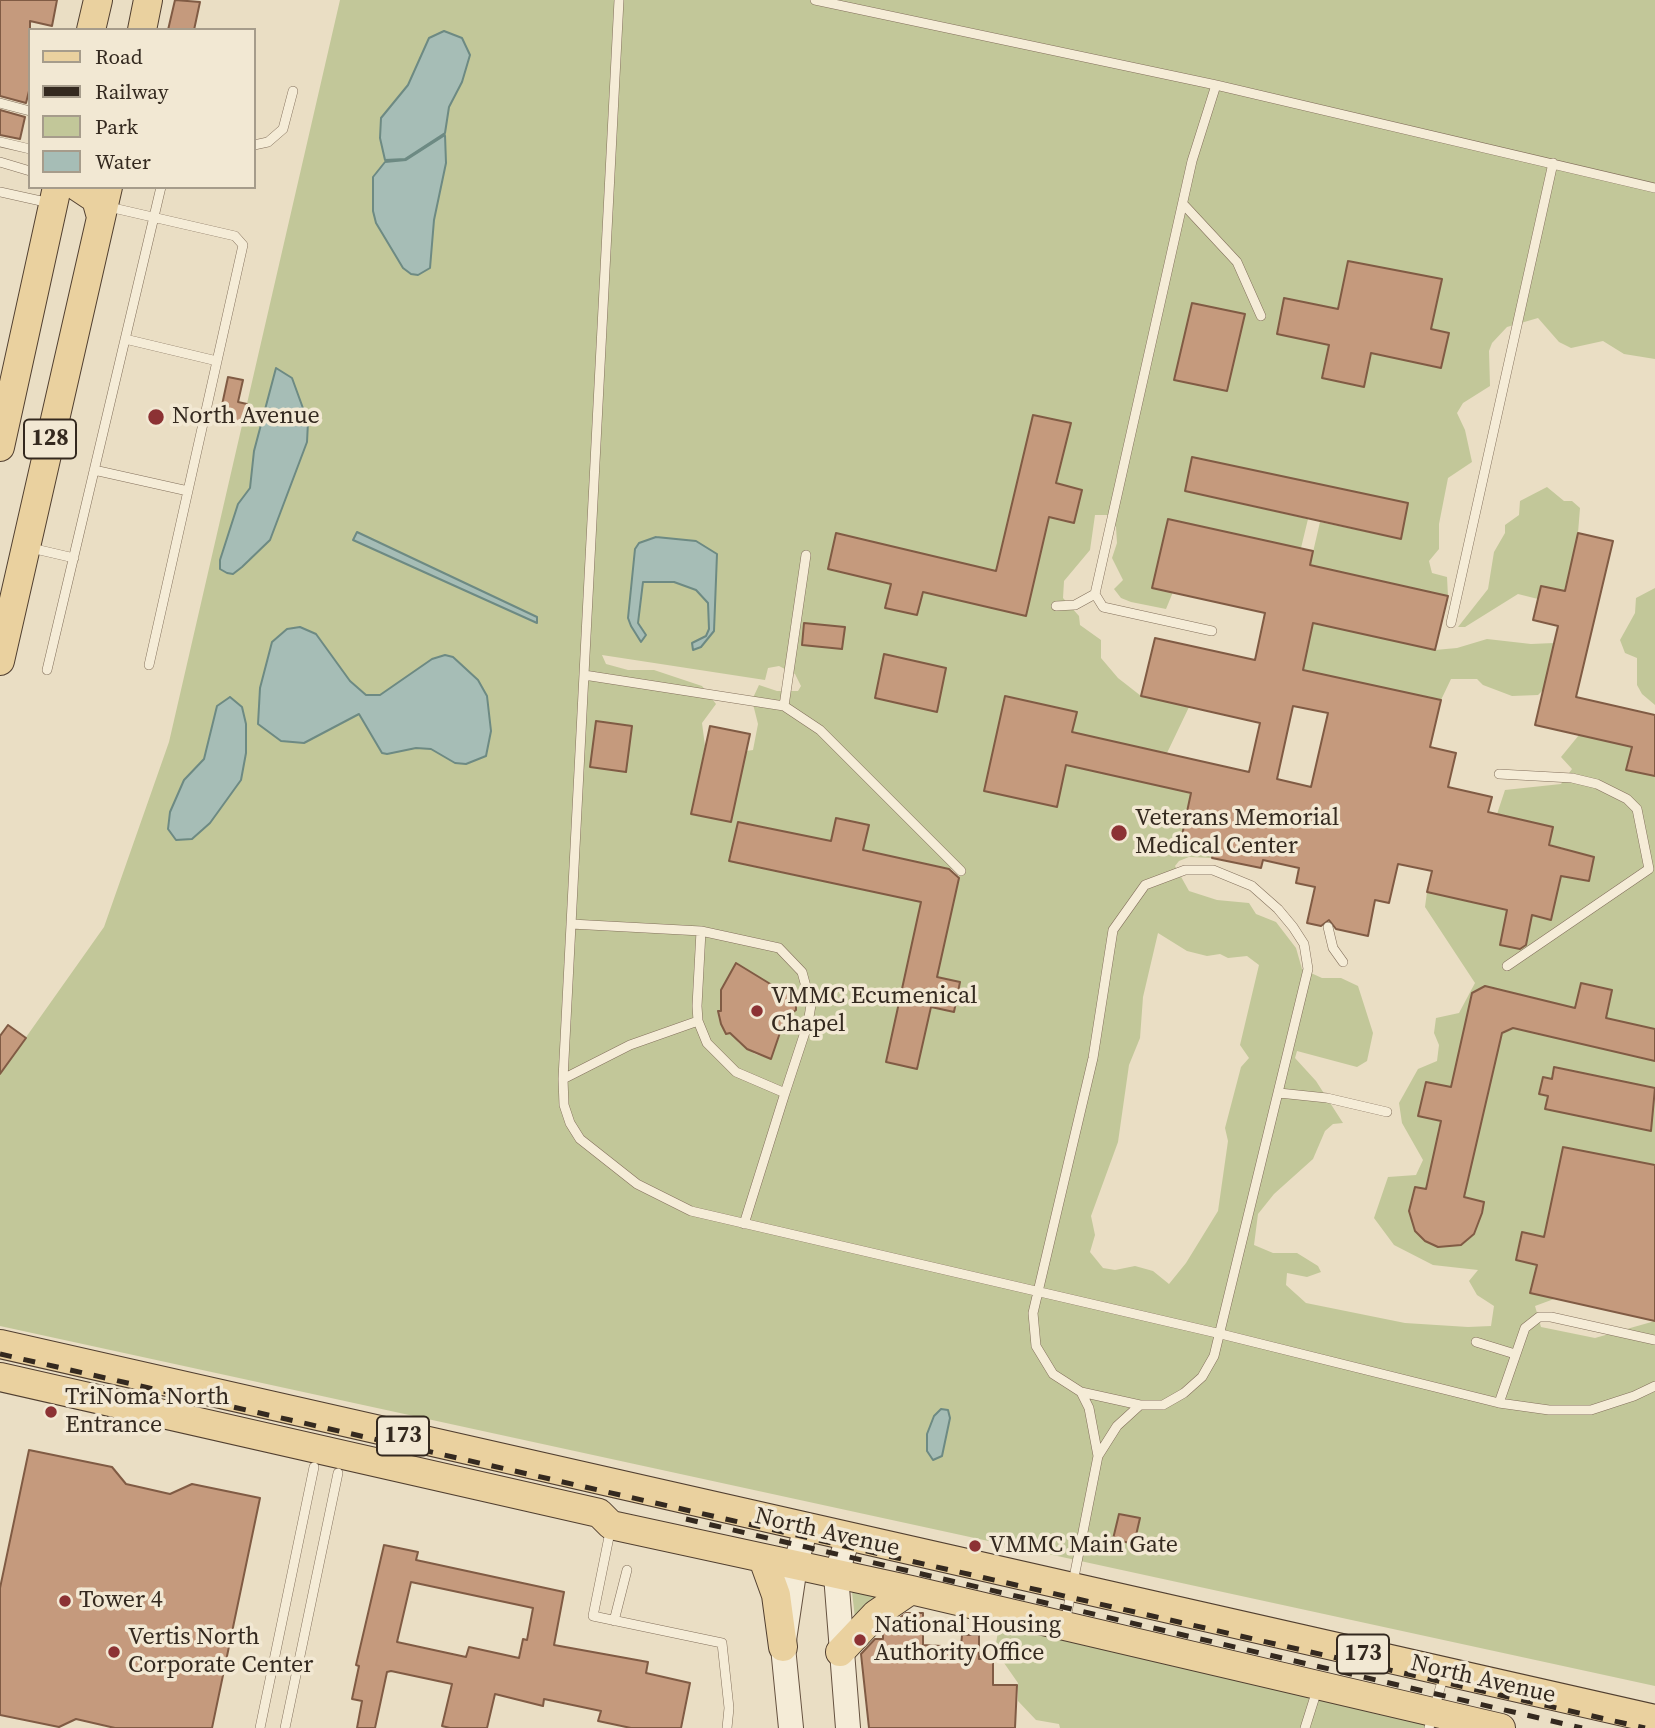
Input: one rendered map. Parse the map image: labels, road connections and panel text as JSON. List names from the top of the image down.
{
  "streets": {
    "main road": ["128", "173", "North Avenue"]
  },
  "places": [
    "North Avenue",
    "Veterans Memorial Medical Center",
    "VMMC Ecumenical Chapel",
    "TriNoma North Entrance",
    "VMMC Main Gate",
    "Tower 4",
    "National Housing Authority Office",
    "Vertis North Corporate Center"
  ],
  "legend": [
    "Road",
    "Railway",
    "Park",
    "Water"
  ]
}
